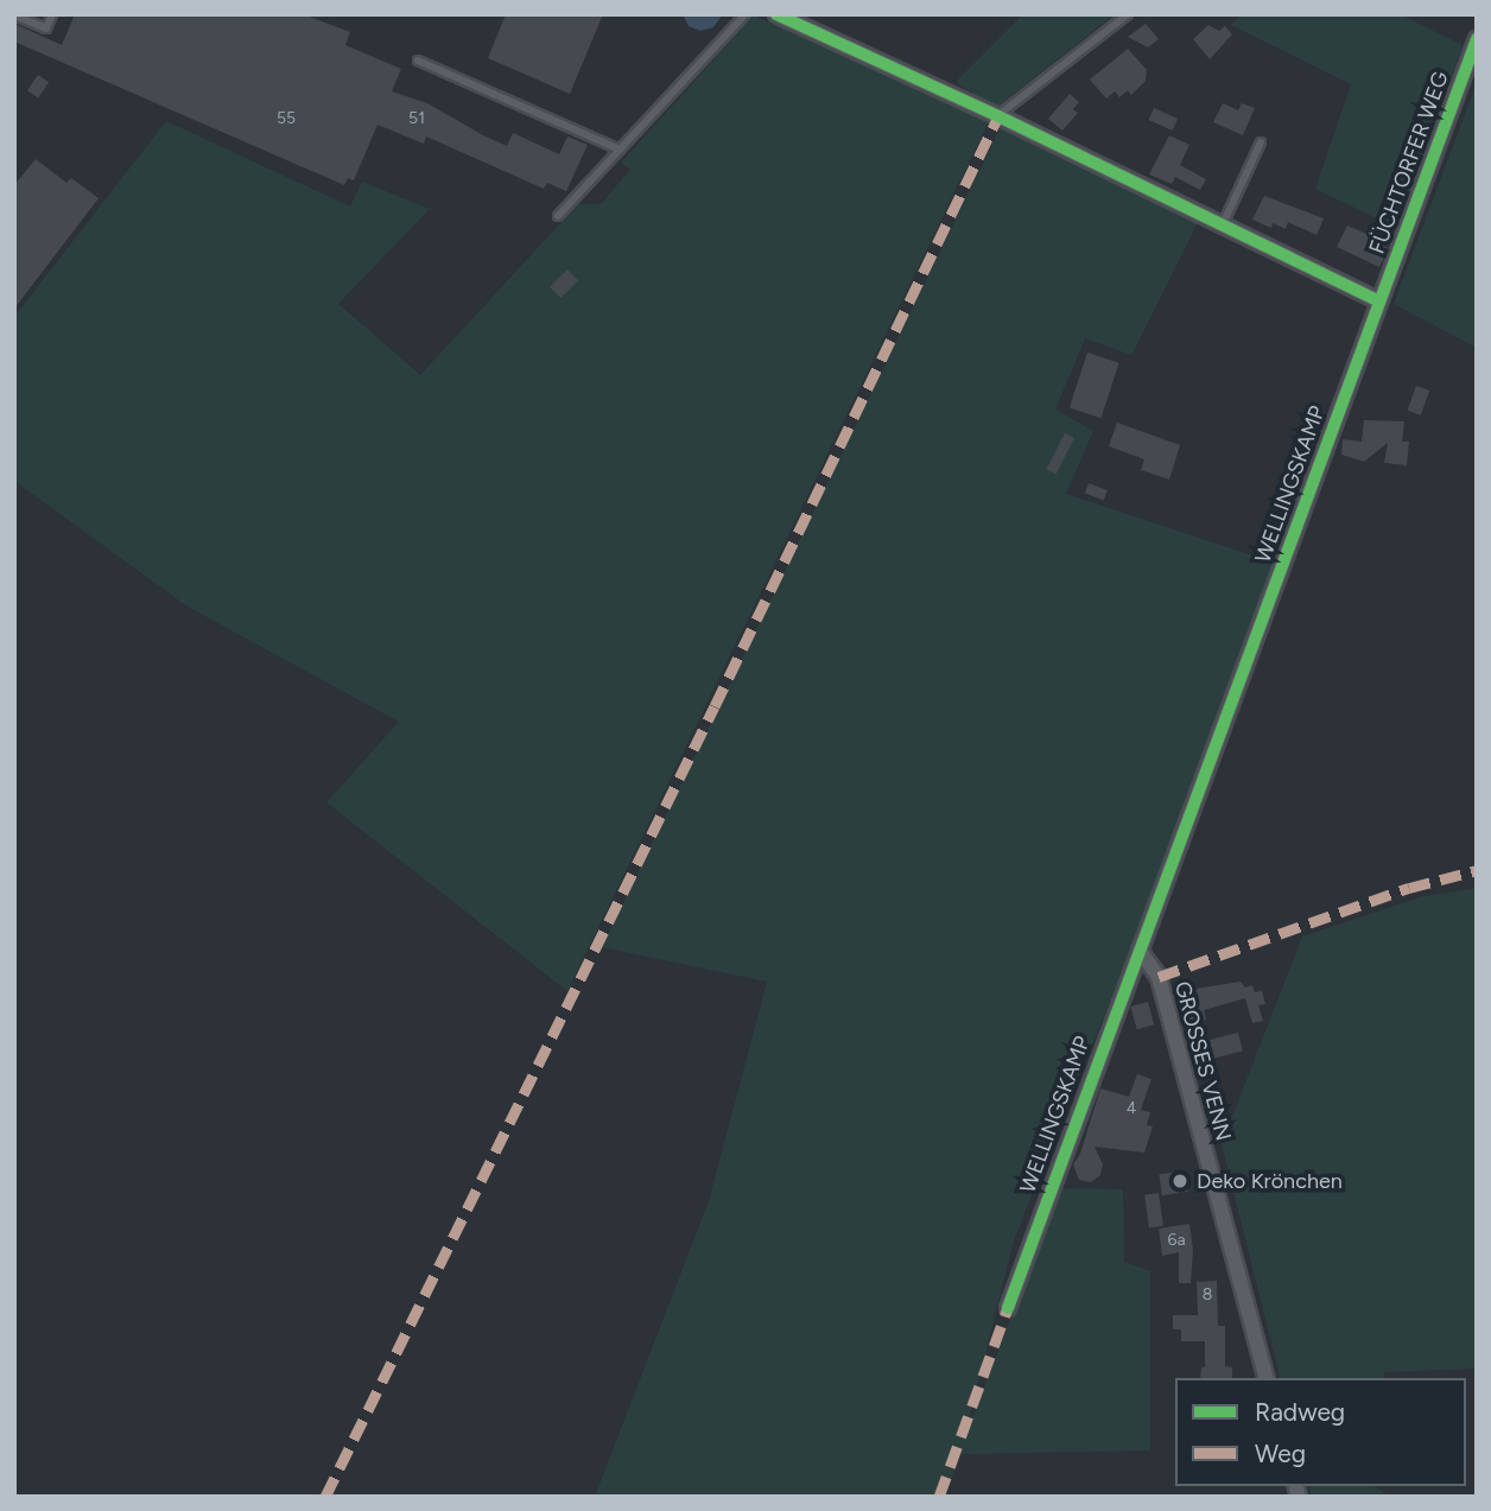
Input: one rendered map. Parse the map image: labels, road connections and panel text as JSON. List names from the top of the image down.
{
  "streets": {
    "street": ["FÜCHTORFER WEG", "WELLINGSKAMP", "GROSSES VENN"]
  },
  "crossings": [
    ["FÜCHTORFER WEG", "WELLINGSKAMP"],
    ["WELLINGSKAMP", "GROSSES VENN"]
  ],
  "places": ["Deko Krönchen"],
  "house_numbers": [
    "55",
    "51",
    "4",
    "6a",
    "8"
  ],
  "legend": ["Radweg", "Weg"]
}
